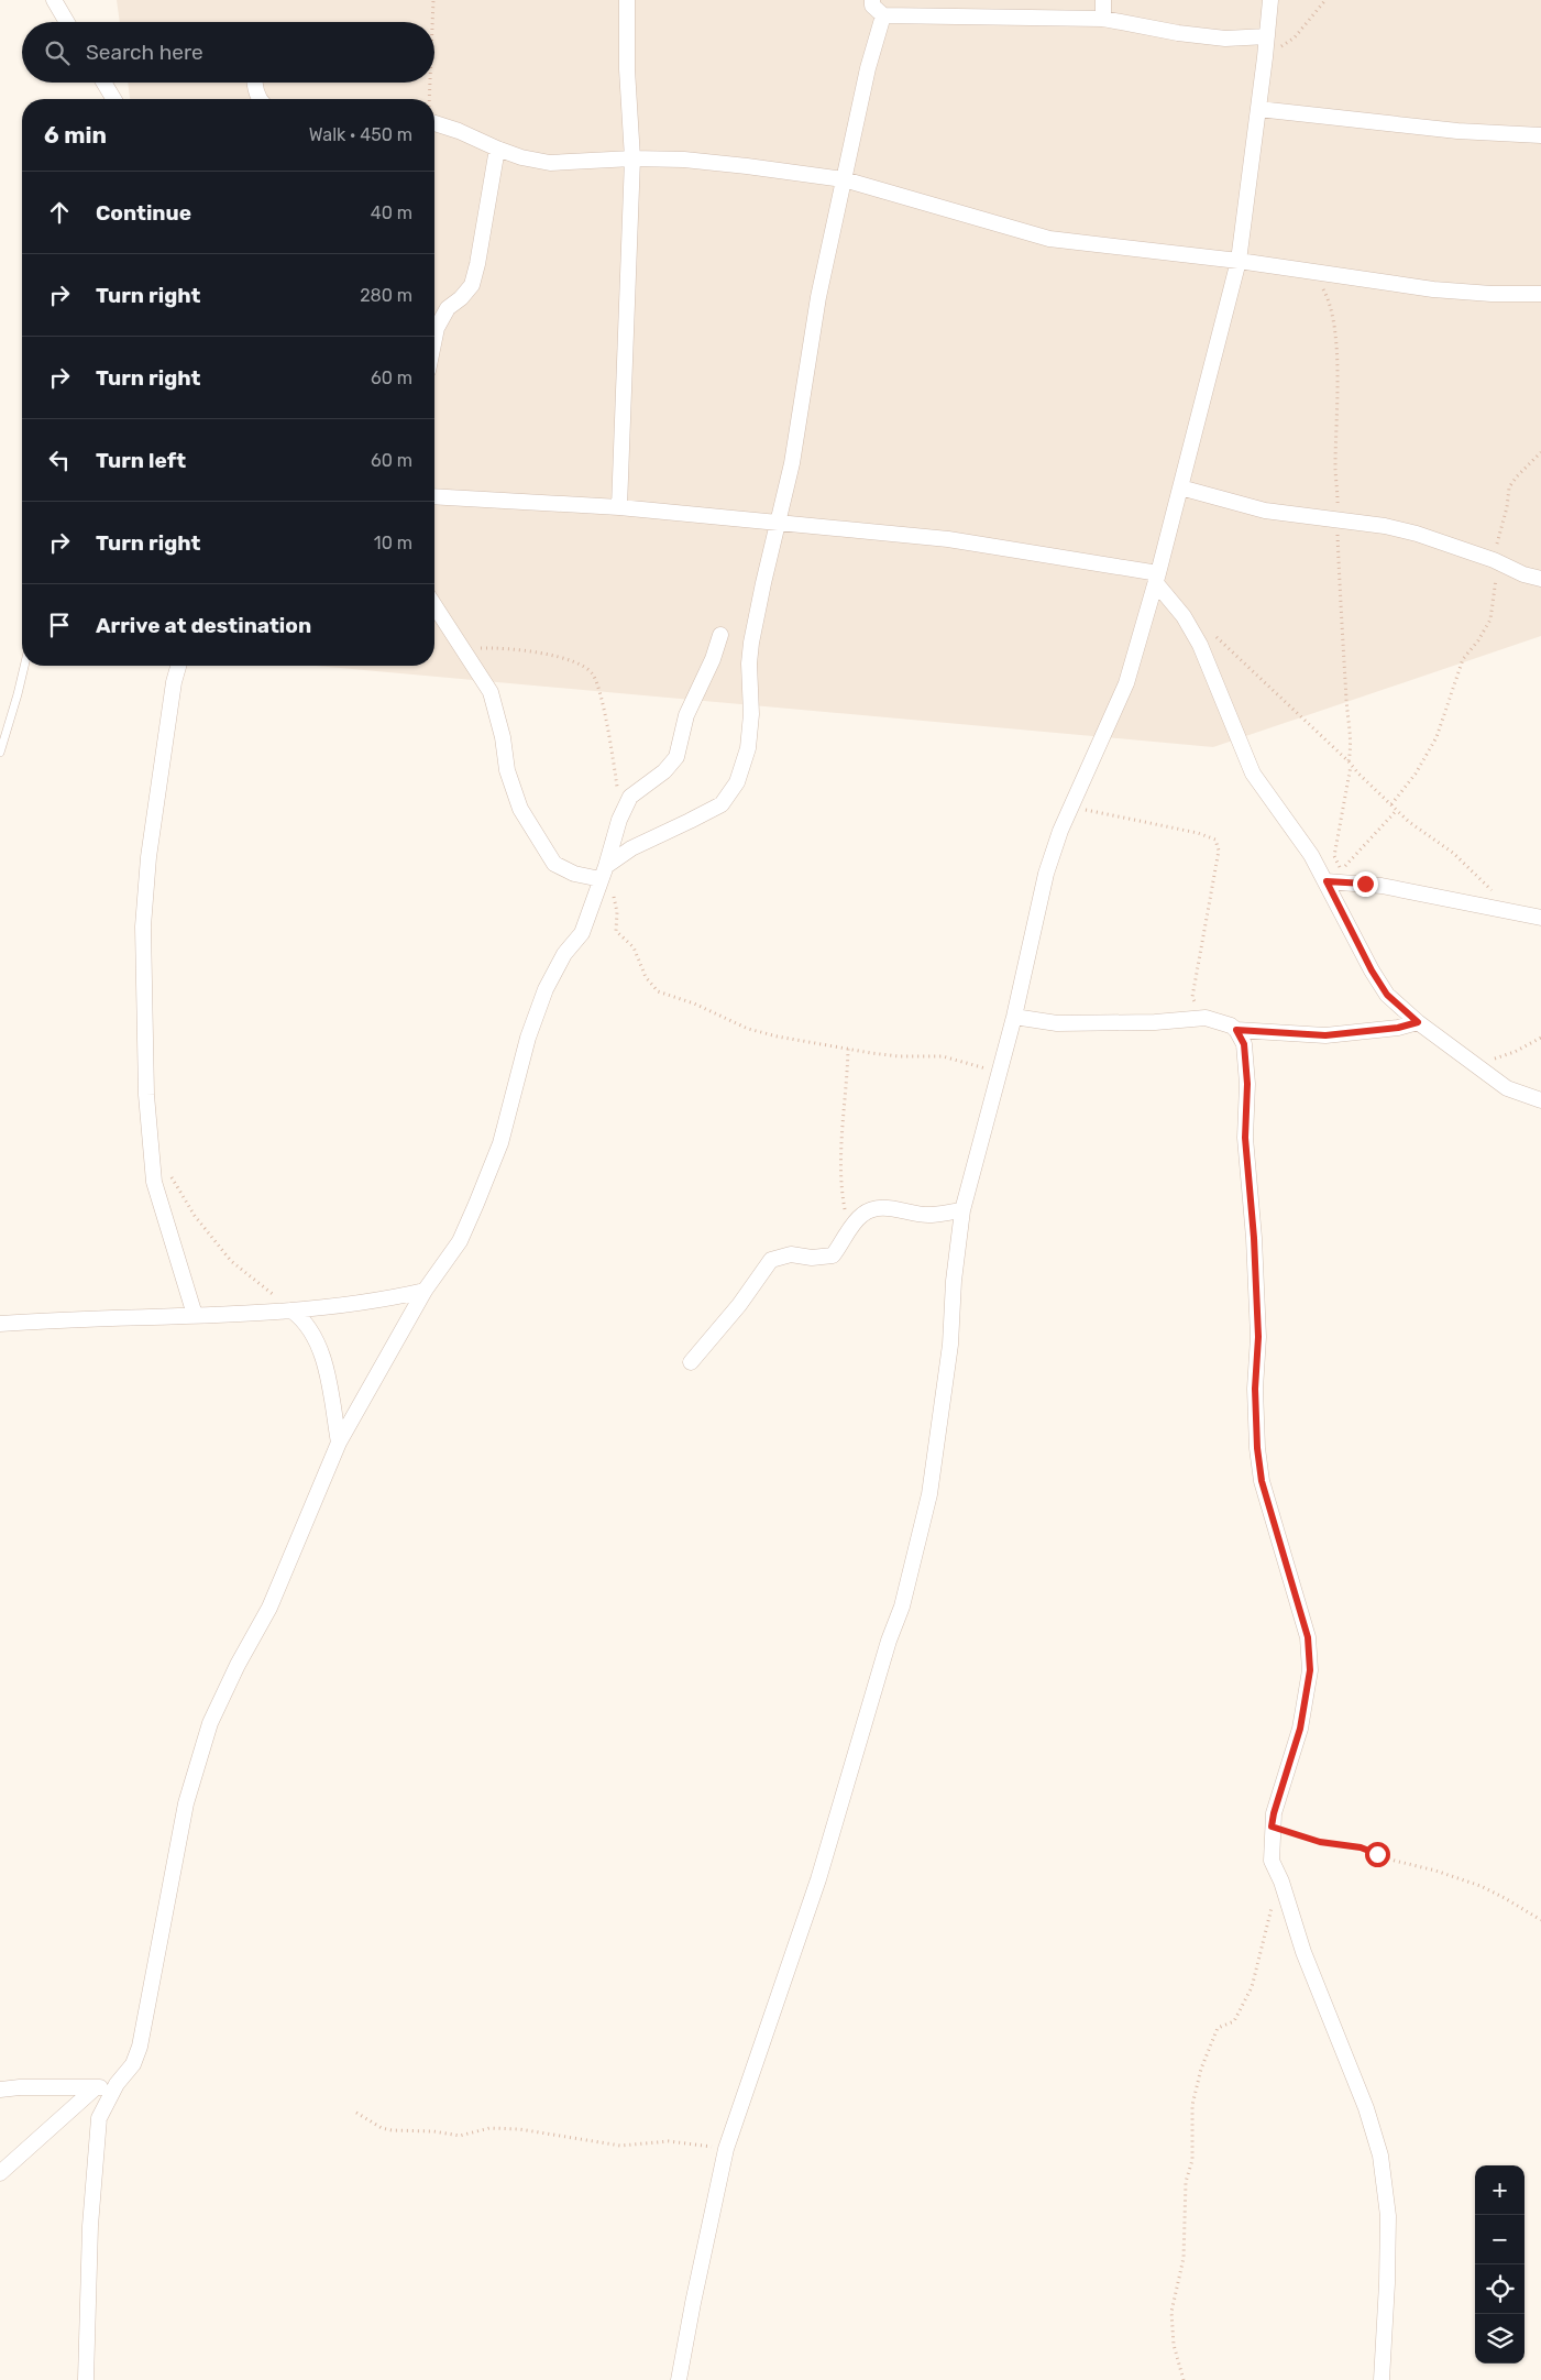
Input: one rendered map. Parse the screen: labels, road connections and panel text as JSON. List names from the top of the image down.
{
  "page": {
    "search": "Search here",
    "heading": ["6 min", "Walk · 450 m"],
    "list": [
      ["Continue", "40 m"],
      ["Turn right", "280 m"],
      ["Turn right", "60 m"],
      ["Turn left", "60 m"],
      ["Turn right", "10 m"],
      "Arrive at destination"
    ],
    "map_buttons": ["+", "−"]
  }
}
